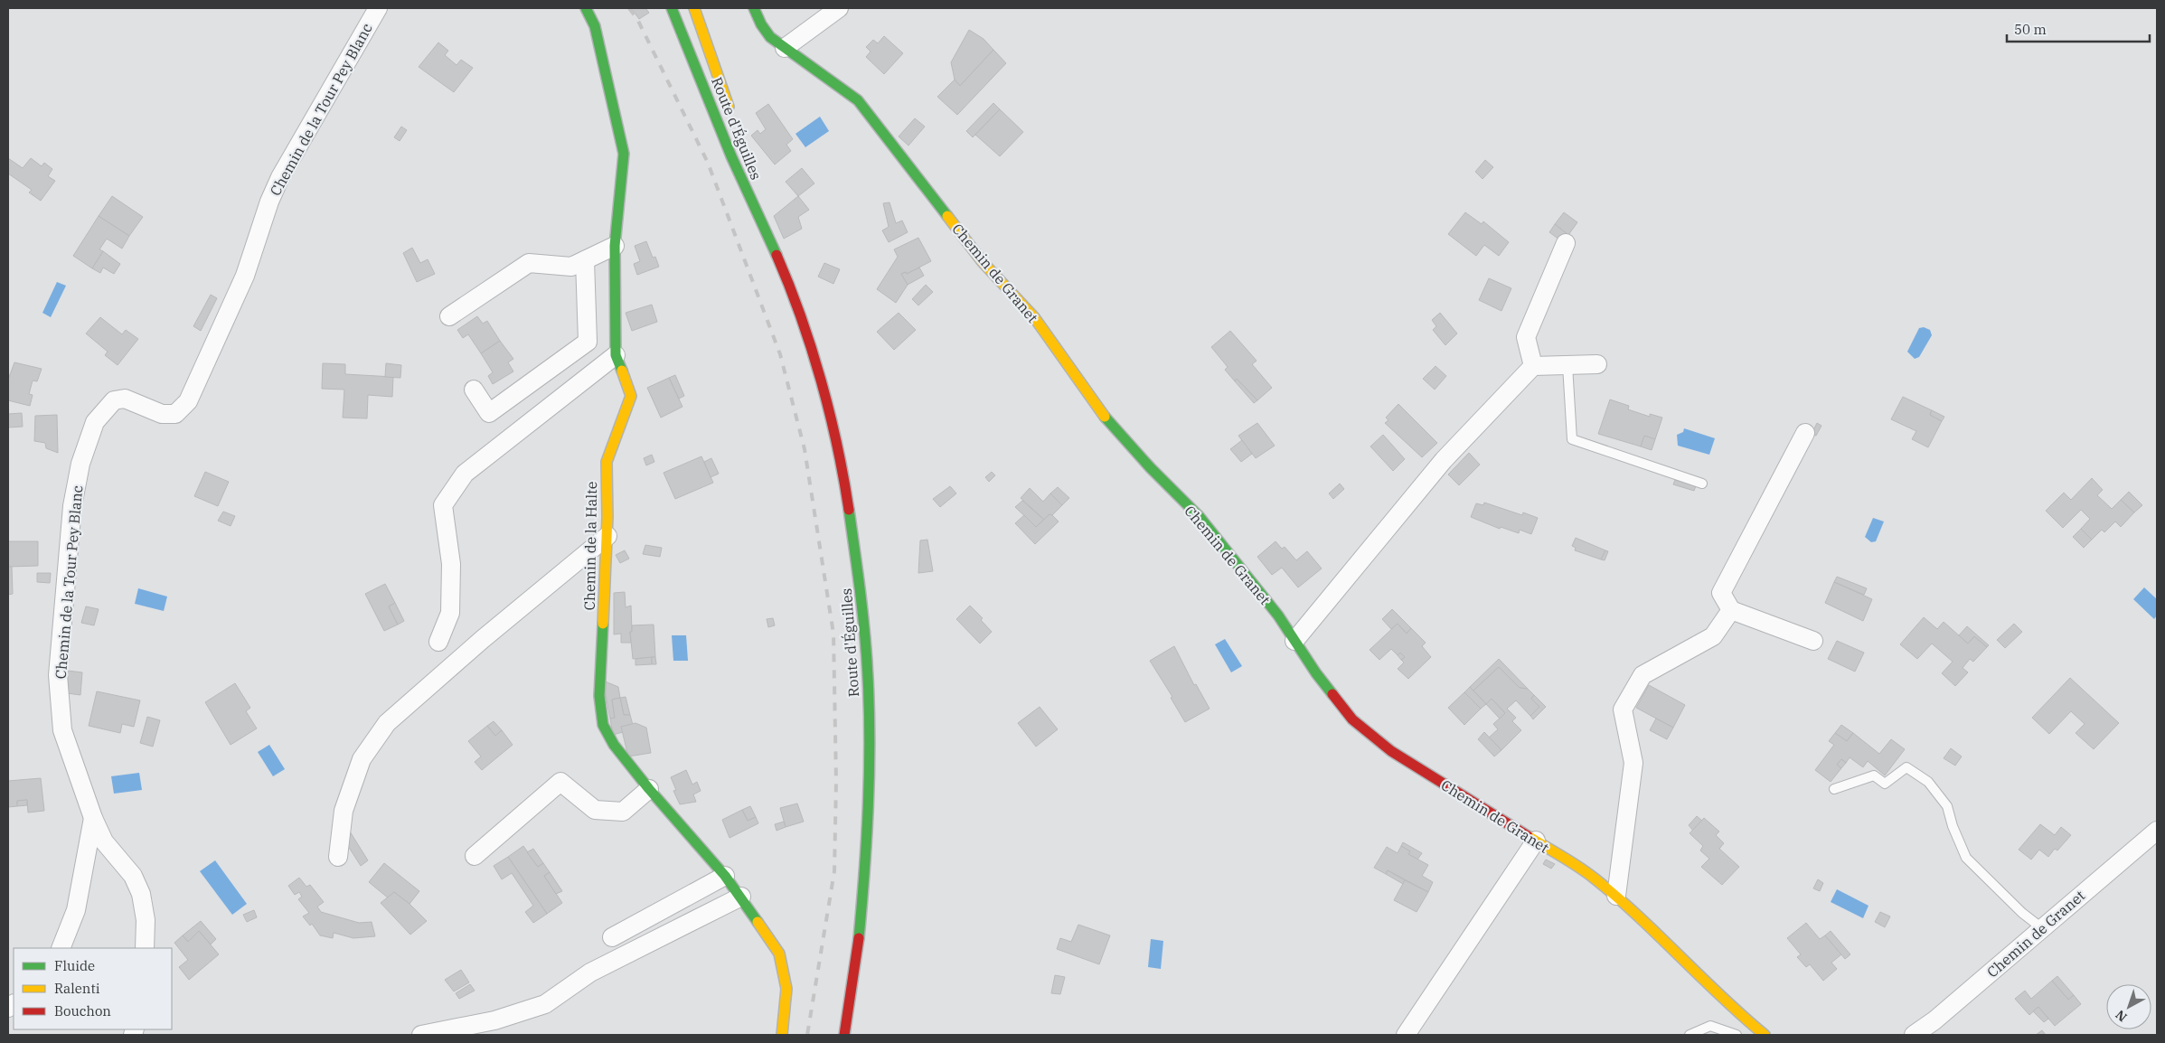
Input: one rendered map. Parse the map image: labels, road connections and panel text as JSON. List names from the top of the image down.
{
  "streets": {
    "street": [
      "Chemin de la Tour Pey Blanc",
      "Route d'Éguilles",
      "Chemin de Granet",
      "Chemin de la Halte"
    ]
  },
  "legend": ["Fluide", "Ralenti", "Bouchon"],
  "scale_bar": "50 m",
  "north": "bottom left"
}
